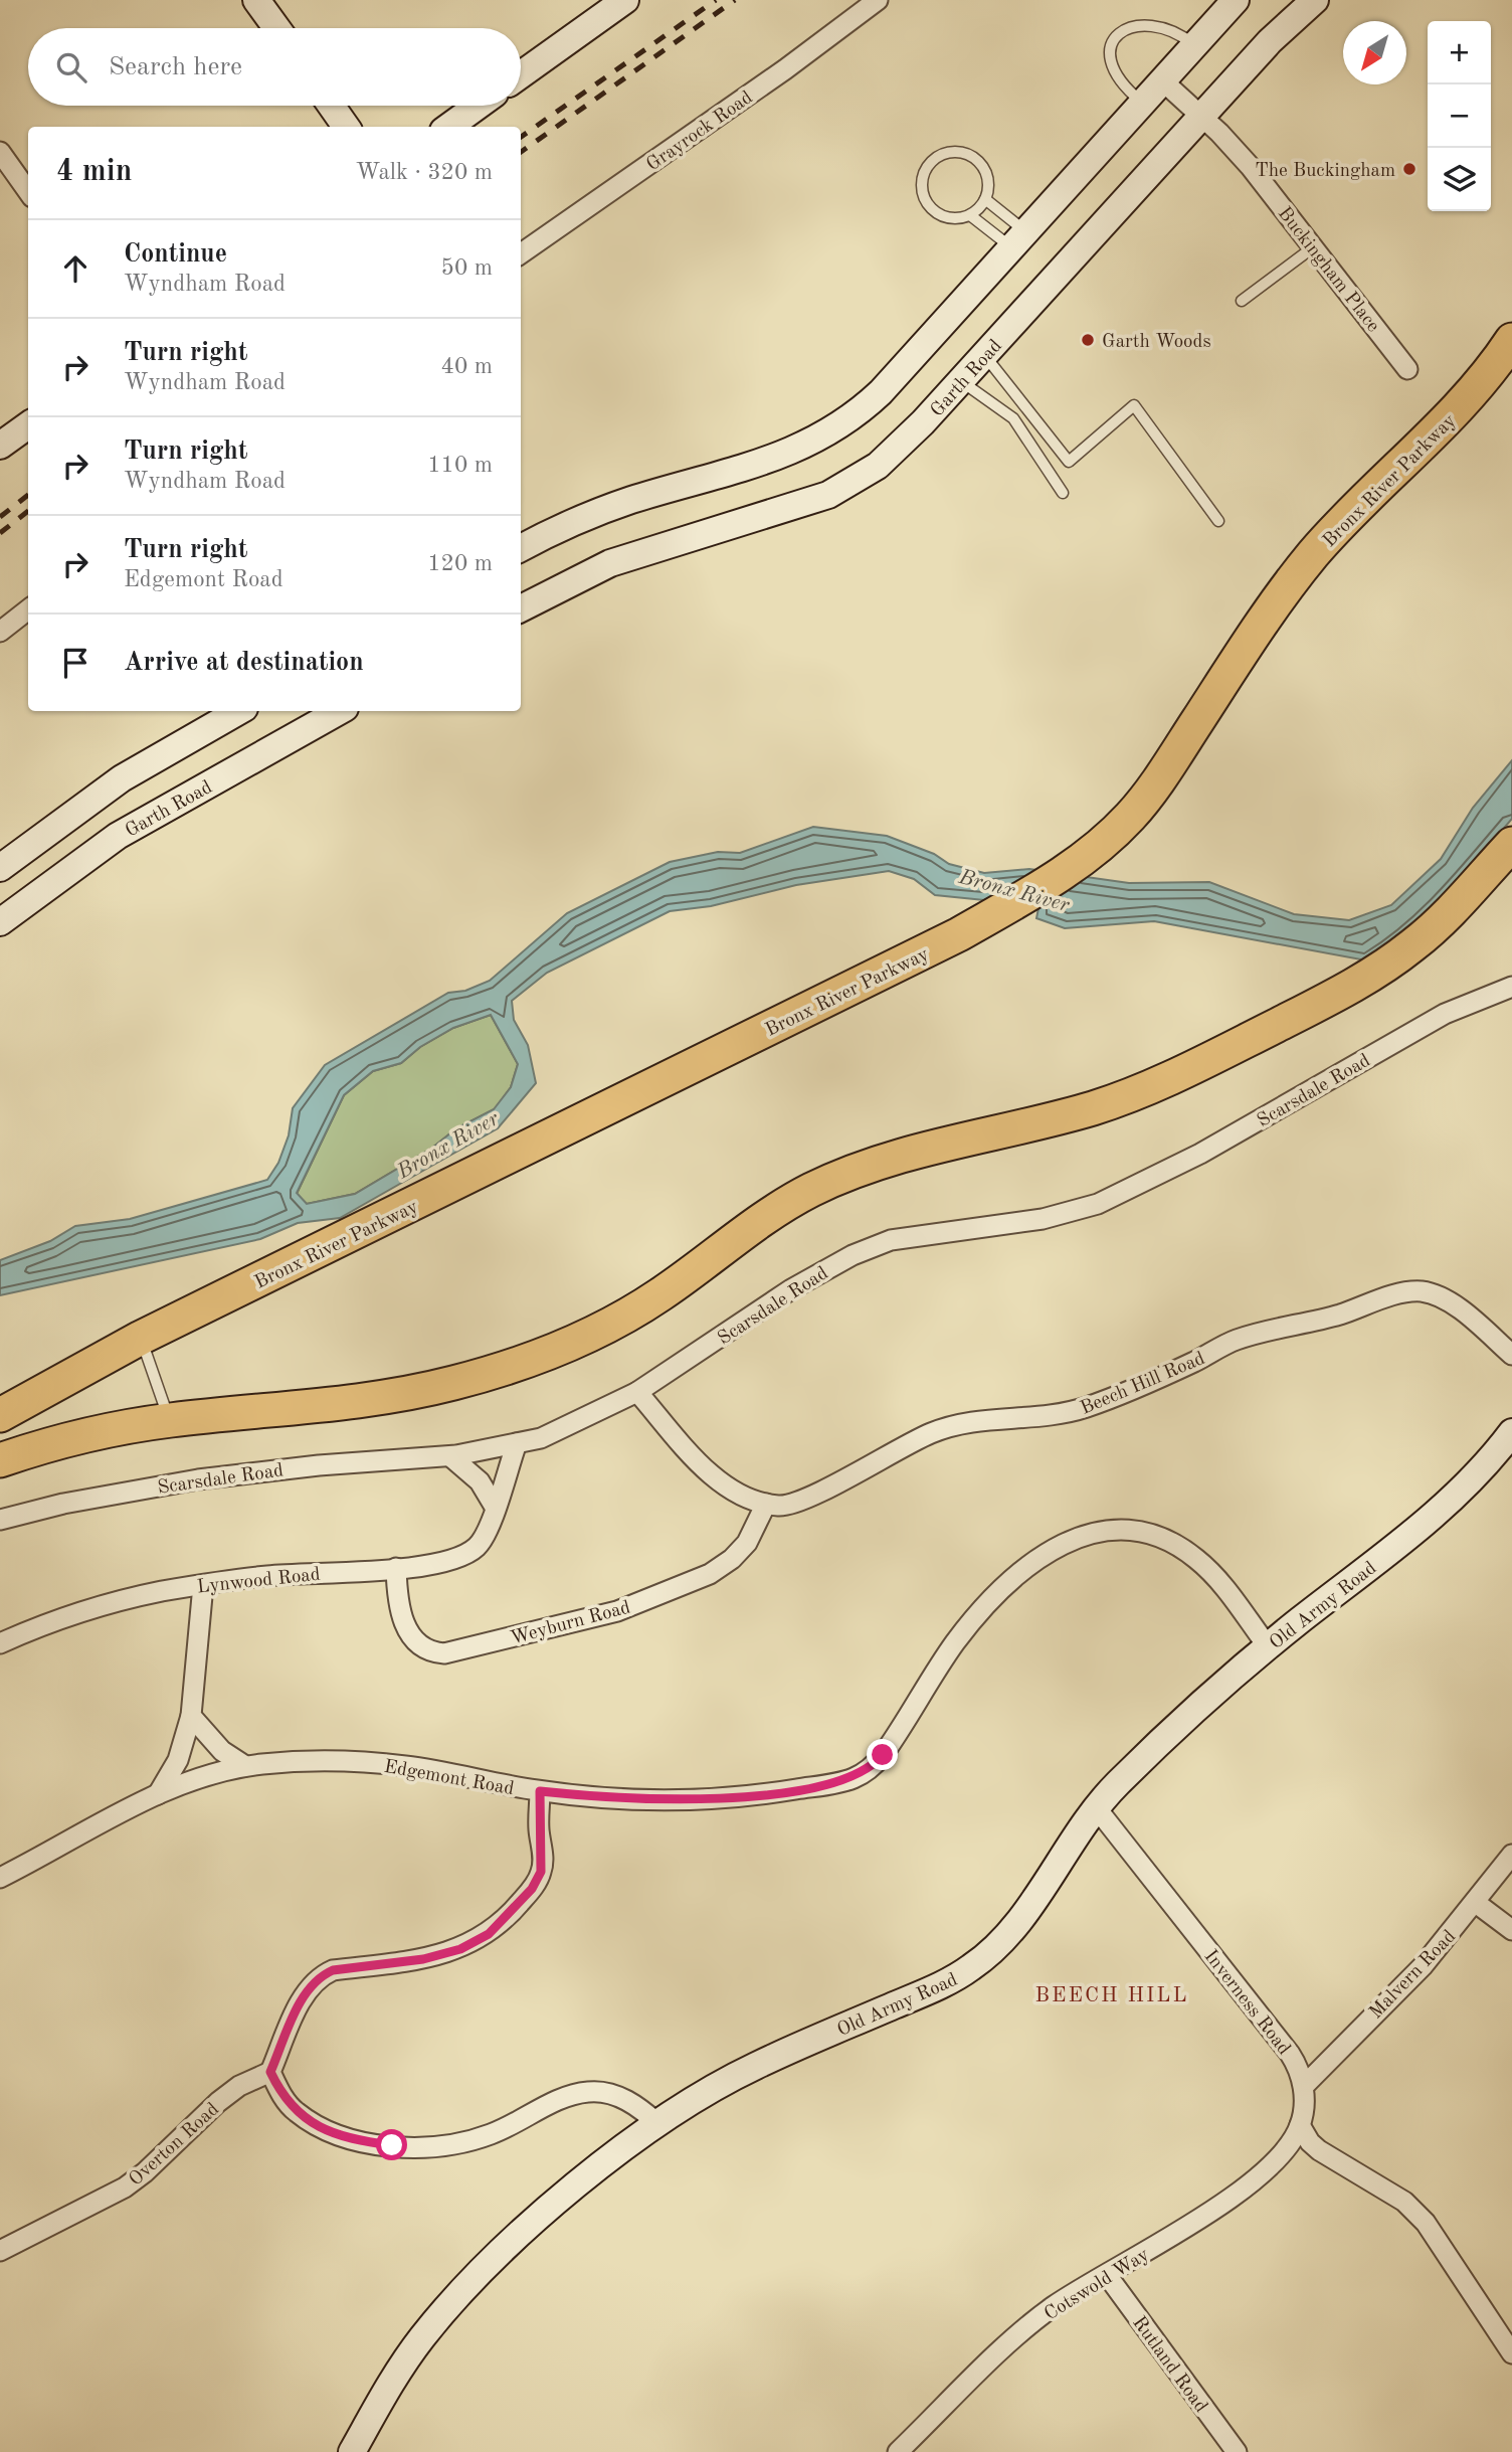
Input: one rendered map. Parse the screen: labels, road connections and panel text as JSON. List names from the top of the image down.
{
  "streets": {
    "highway": ["Bronx River Parkway"],
    "street": [
      "Grayrock Road",
      "Buckingham Place",
      "Garth Road",
      "Scarsdale Road",
      "Beech Hill Road",
      "Lynwood Road",
      "Old Army Road",
      "Weyburn Road",
      "Edgemont Road",
      "Malvern Road",
      "Inverness Road",
      "Overton Road",
      "Cotswold Way",
      "Rutland Road"
    ]
  },
  "crossings": [
    ["Buckingham Place", "Garth Road"],
    ["Scarsdale Road", "Beech Hill Road"],
    ["Scarsdale Road", "Lynwood Road"],
    ["Beech Hill Road", "Weyburn Road"],
    ["Lynwood Road", "Weyburn Road"],
    ["Old Army Road", "Edgemont Road"],
    ["Old Army Road", "Inverness Road"],
    ["Malvern Road", "Inverness Road"],
    ["Inverness Road", "Cotswold Way"],
    ["Cotswold Way", "Rutland Road"]
  ],
  "districts": ["BEECH HILL"],
  "water": ["Bronx River"],
  "places": ["The Buckingham", "Garth Woods"],
  "north": "bottom left",
  "page": {
    "map_buttons": ["+", "−"],
    "search": "Search here",
    "heading": ["4 min", "Walk · 320 m"],
    "list": [
      ["Continue", "Wyndham Road", "50 m"],
      ["Turn right", "Wyndham Road", "40 m"],
      ["Turn right", "Wyndham Road", "110 m"],
      ["Turn right", "Edgemont Road", "120 m"],
      "Arrive at destination"
    ]
  }
}
